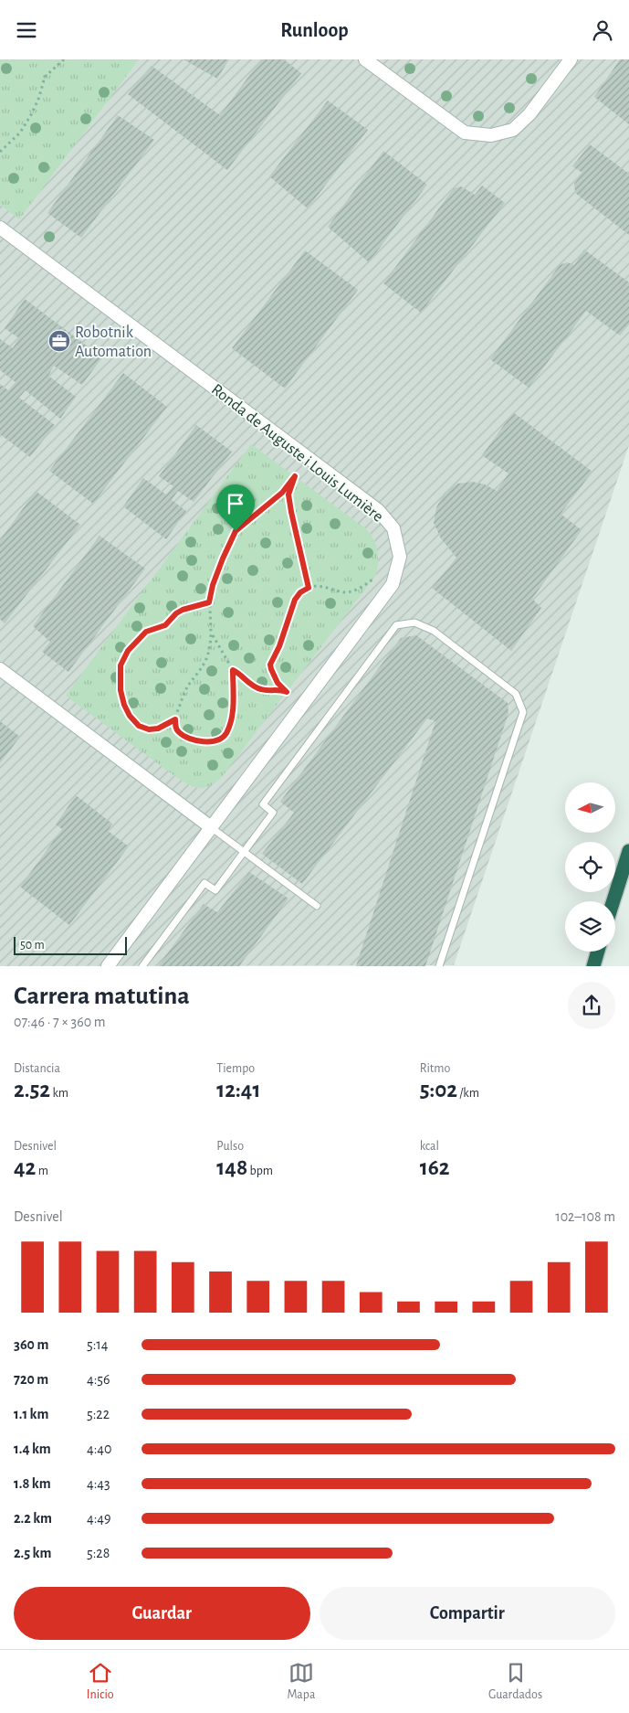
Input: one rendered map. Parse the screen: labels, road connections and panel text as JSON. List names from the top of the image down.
{
  "streets": {
    "street": ["Ronda de Auguste i Louis Lumière"]
  },
  "places": {
    "office": ["Robotnik Automation"]
  },
  "scale_bar": "50 m",
  "north": "left",
  "page": {
    "header": "Runloop",
    "scale": "50 m",
    "heading": ["Carrera matutina", "07:46 · 7 × 360 m"],
    "stats": [
      ["Distancia", "2.52 km"],
      ["Tiempo", "12:41"],
      ["Ritmo", "5:02 /km"],
      ["Desnivel", "42 m"],
      ["Pulso", "148 bpm"],
      ["kcal", "162"]
    ],
    "chart": ["Desnivel", "102–108 m"],
    "list": [
      {
        "name": "360 m",
        "note": "5:14"
      },
      {
        "name": "720 m",
        "note": "4:56"
      },
      {
        "name": "1.1 km",
        "note": "5:22"
      },
      {
        "name": "1.4 km",
        "note": "4:40"
      },
      {
        "name": "1.8 km",
        "note": "4:43"
      },
      {
        "name": "2.2 km",
        "note": "4:49"
      },
      {
        "name": "2.5 km",
        "note": "5:28"
      }
    ],
    "buttons": ["Guardar", "Compartir"],
    "tabs": ["Inicio", "Mapa", "Guardados"]
  }
}
